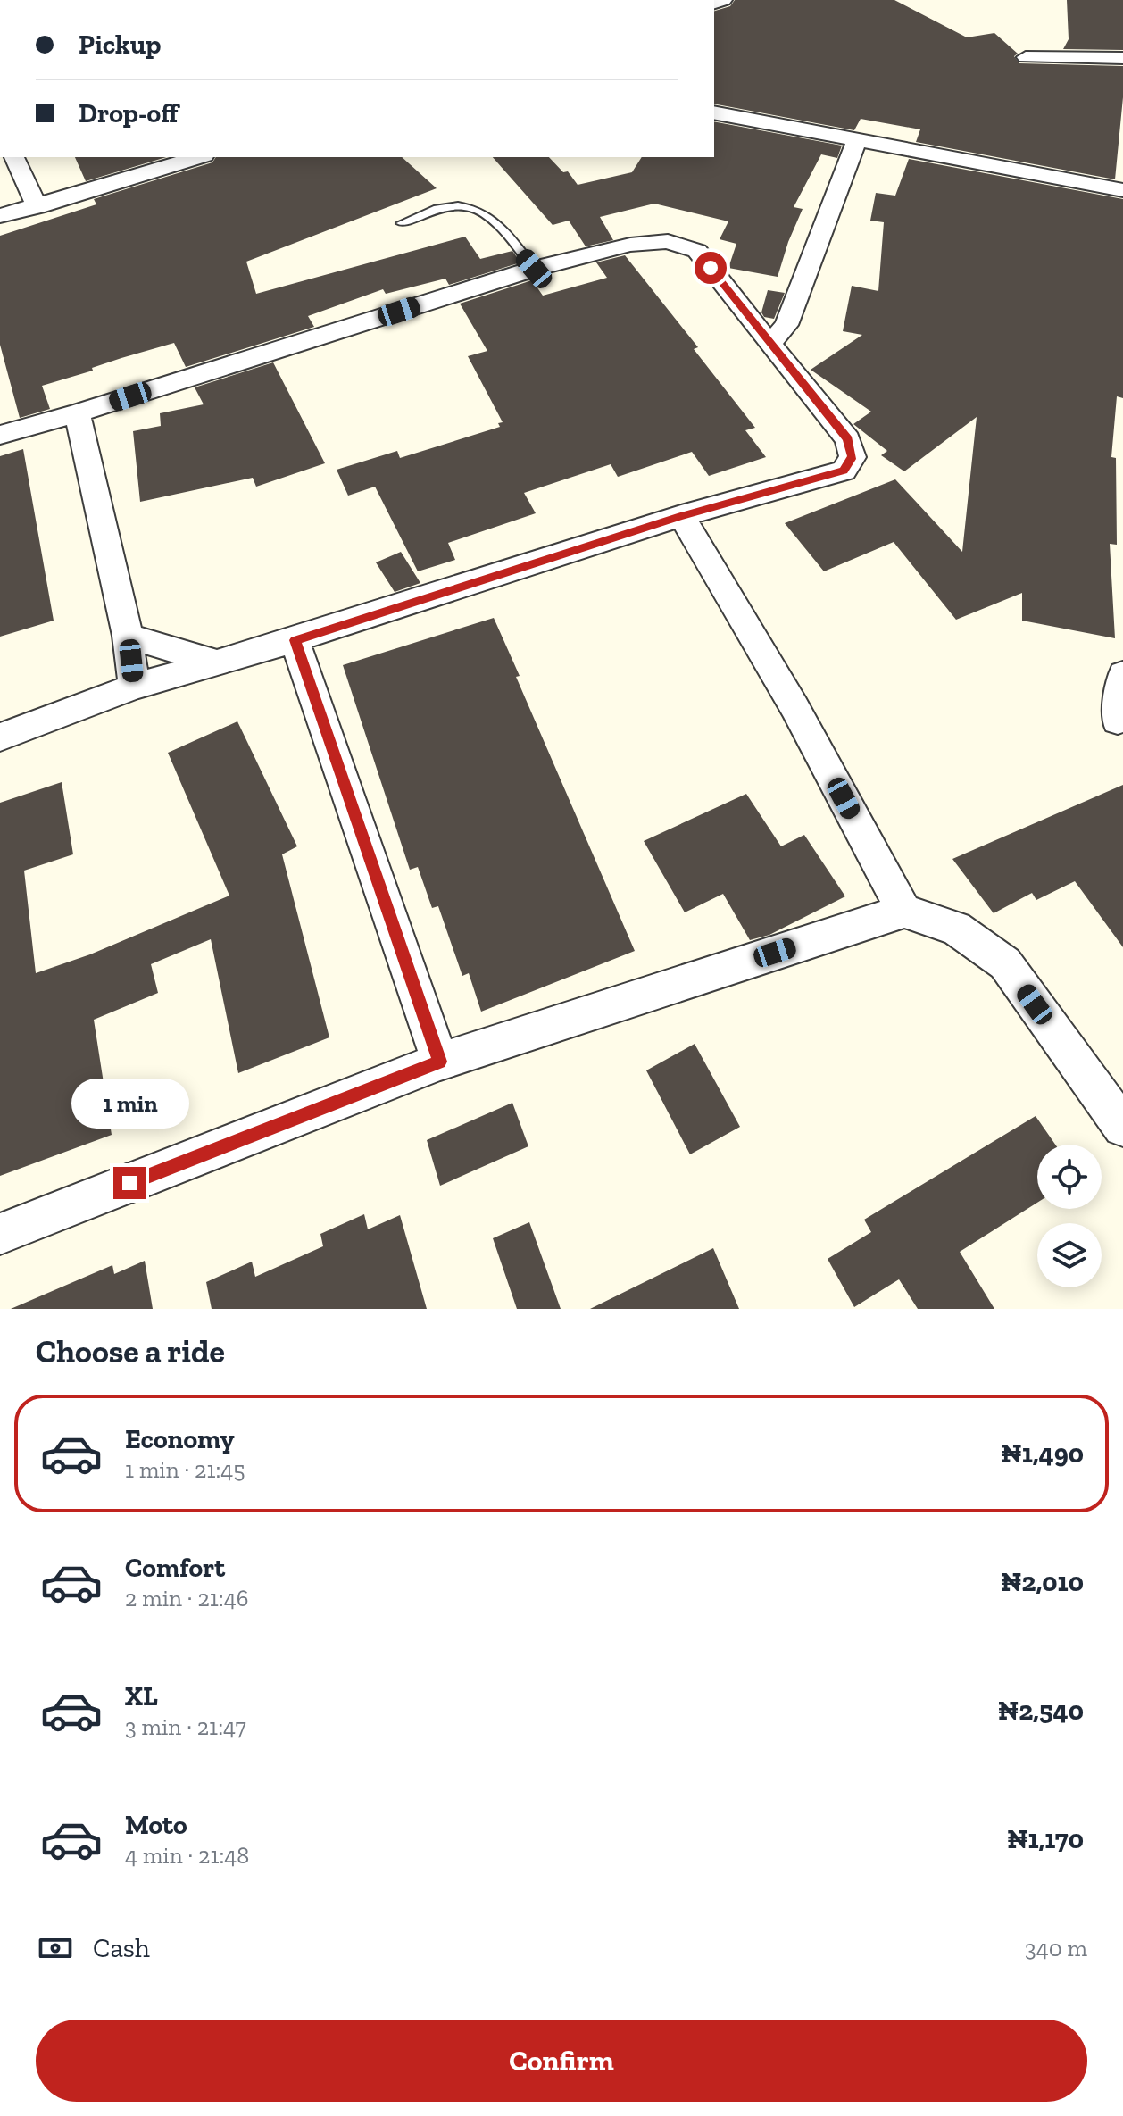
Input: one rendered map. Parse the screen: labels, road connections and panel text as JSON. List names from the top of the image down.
{
  "page": {
    "banner": ["Pickup", "Drop-off"],
    "bubble": "1 min",
    "heading": "Choose a ride",
    "list": [
      {
        "name": "Economy",
        "note": "1 min · 21:45",
        "value": "₦1,490"
      },
      {
        "name": "Comfort",
        "note": "2 min · 21:46",
        "value": "₦2,010"
      },
      {
        "name": "XL",
        "note": "3 min · 21:47",
        "value": "₦2,540"
      },
      {
        "name": "Moto",
        "note": "4 min · 21:48",
        "value": "₦1,170"
      }
    ],
    "pay": ["Cash", "340 m"],
    "buttons": "Confirm"
  }
}
